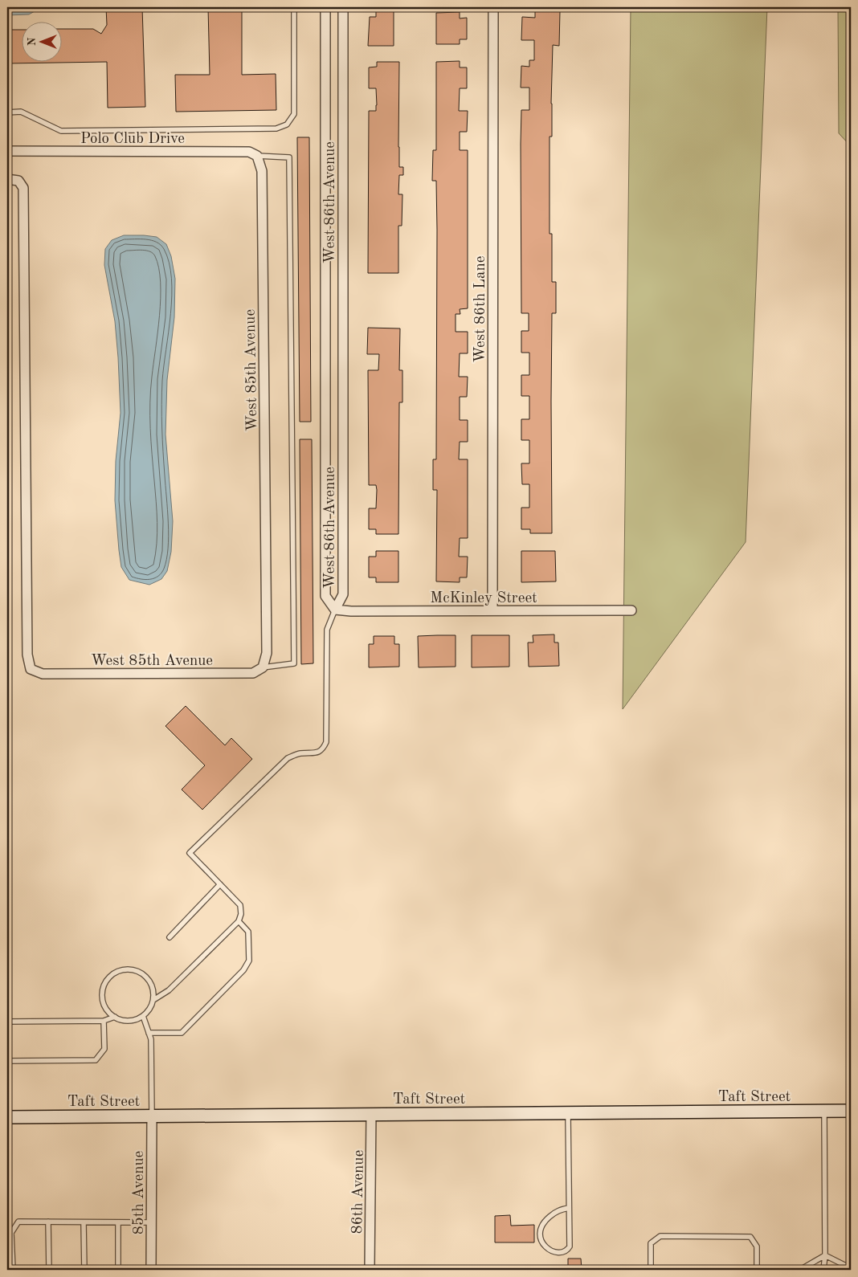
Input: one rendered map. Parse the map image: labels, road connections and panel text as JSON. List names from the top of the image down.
{
  "streets": {
    "main road": ["Taft Street"],
    "street": [
      "Polo Club Drive",
      "West 86th Avenue",
      "West 86th Lane",
      "West 85th Avenue",
      "McKinley Street",
      "86th Avenue",
      "85th Avenue"
    ]
  },
  "crossings": [
    ["Polo Club Drive", "West 85th Avenue"],
    ["West 86th Avenue", "McKinley Street"],
    ["West 86th Lane", "McKinley Street"],
    ["Taft Street", "86th Avenue"],
    ["Taft Street", "85th Avenue"]
  ],
  "north": "left"
}
